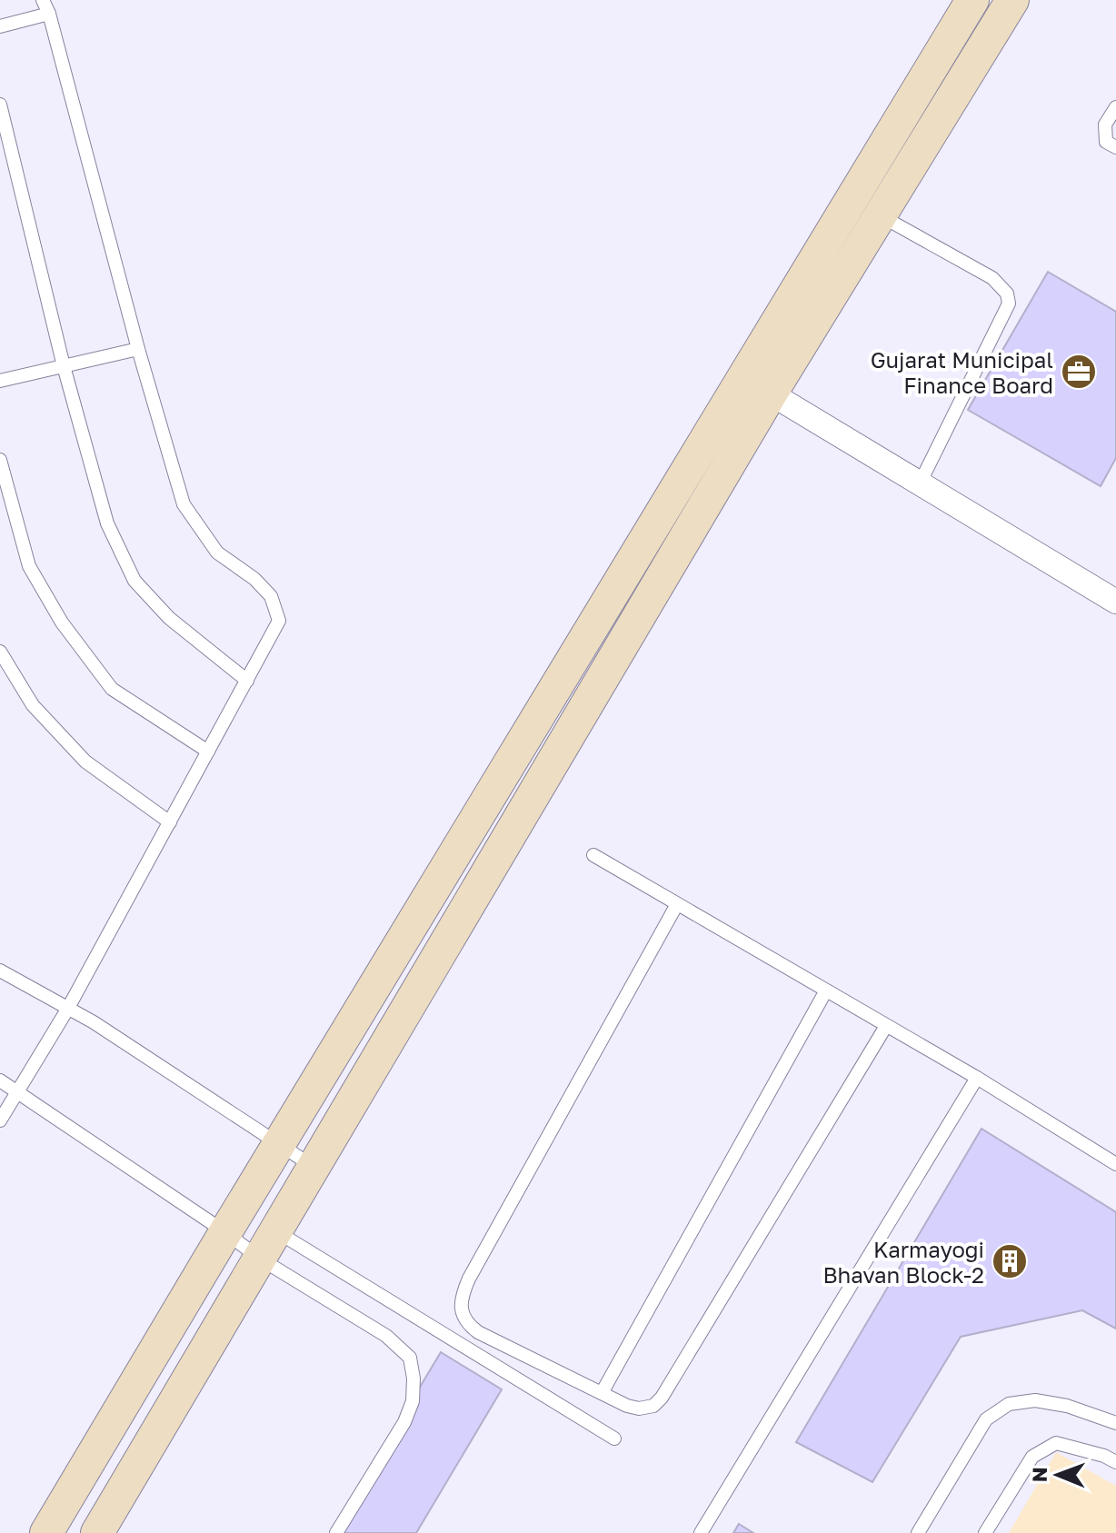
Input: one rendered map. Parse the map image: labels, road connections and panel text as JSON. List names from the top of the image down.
{
  "places": {
    "office": ["Gujarat Municipal Finance Board"],
    "building": ["Karmayogi Bhavan Block-2"]
  },
  "north": "left"
}
